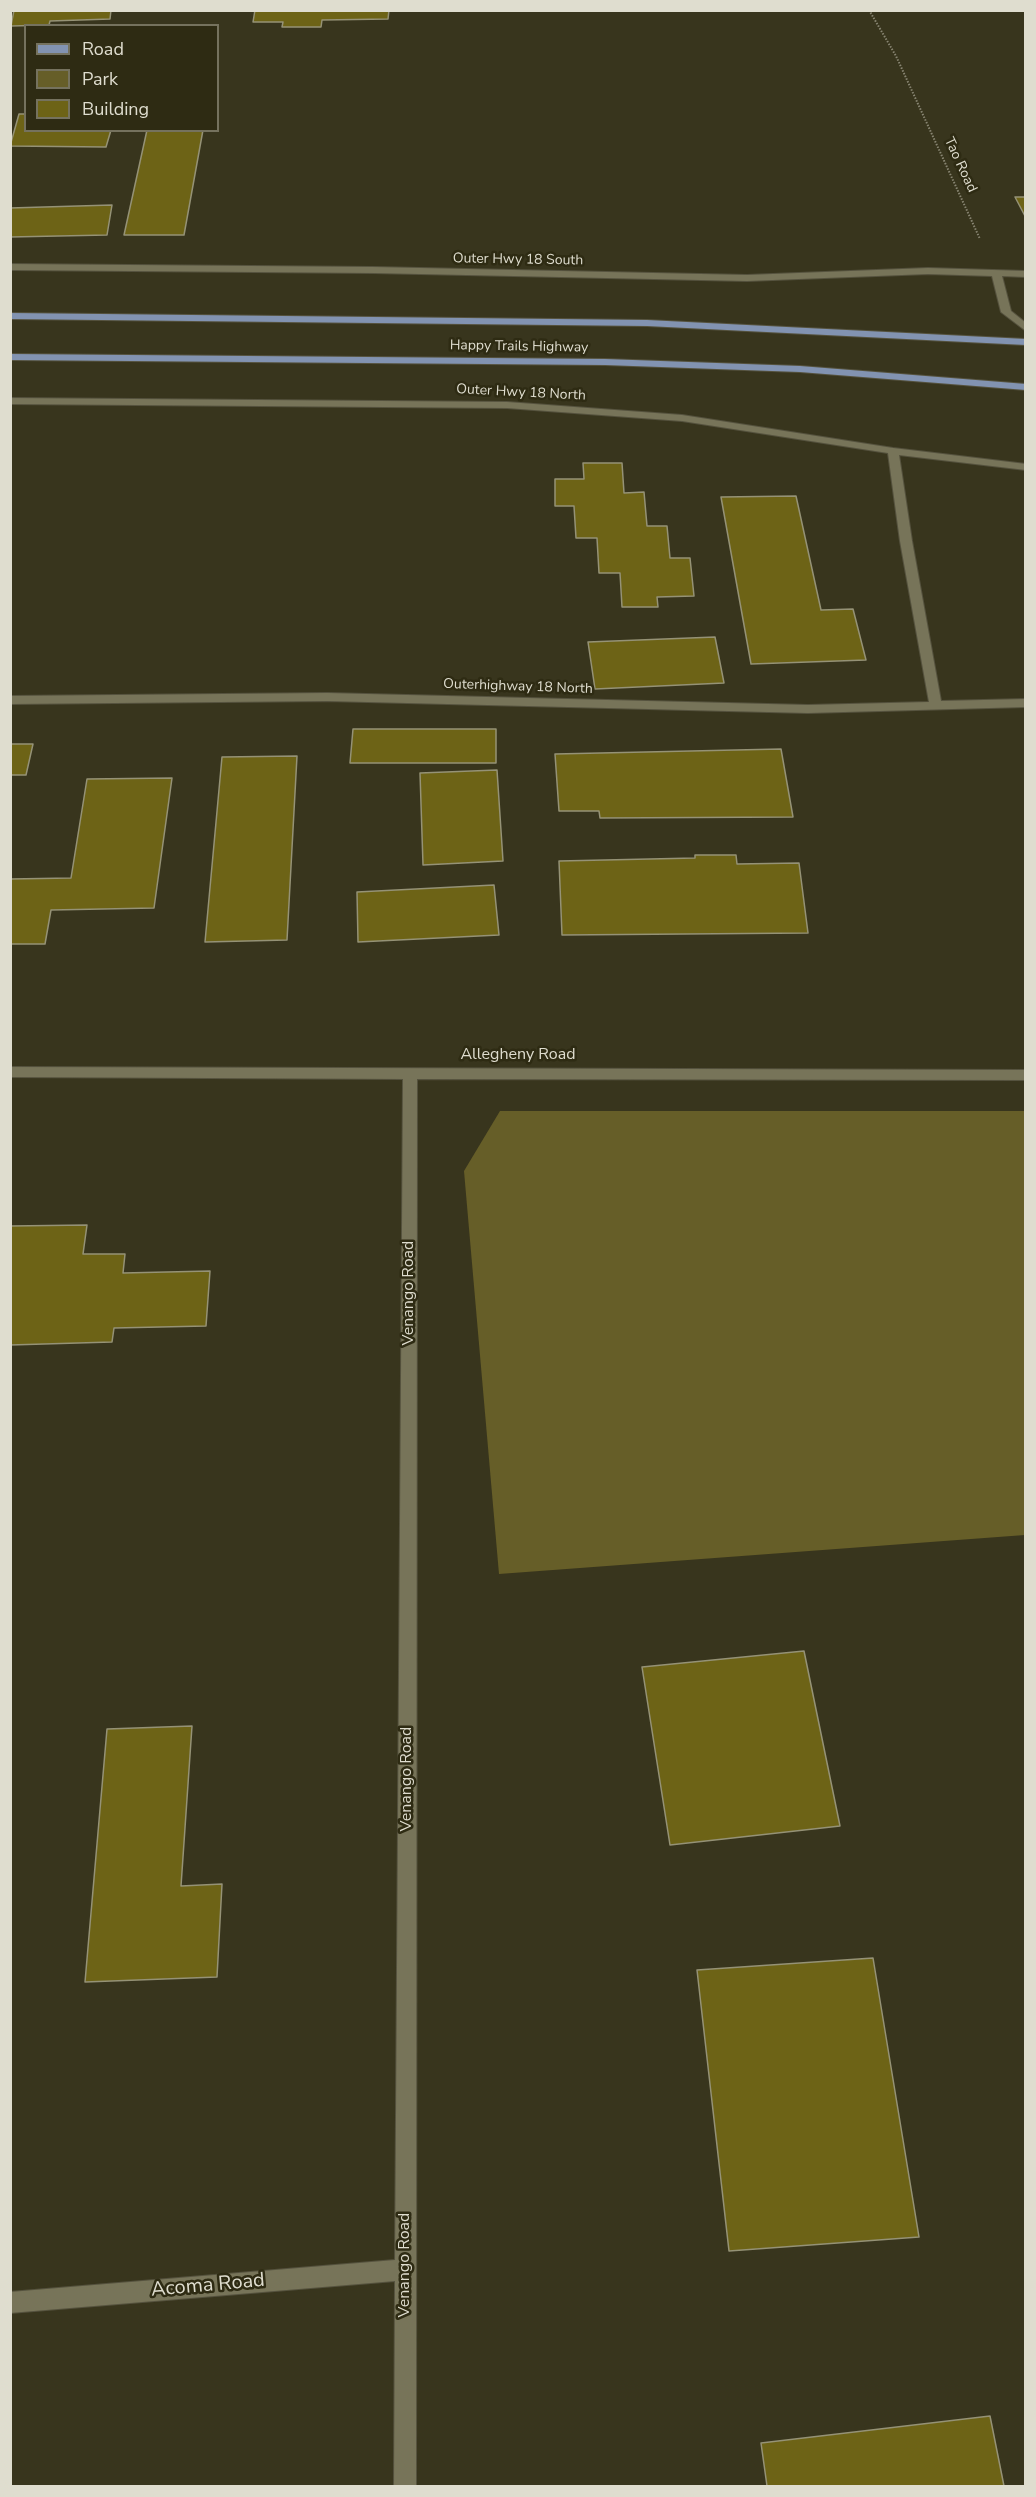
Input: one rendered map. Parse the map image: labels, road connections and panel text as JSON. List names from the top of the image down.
{
  "streets": {
    "main road": ["Happy Trails Highway"],
    "street": [
      "Outer Hwy 18 South",
      "Outer Hwy 18 North",
      "Outerhighway 18 North",
      "Allegheny Road",
      "Venango Road",
      "Acoma Road"
    ],
    "path": ["Tao Road"]
  },
  "crossings": [
    ["Tao Road", "Outer Hwy 18 South"],
    ["Allegheny Road", "Venango Road"],
    ["Venango Road", "Acoma Road"]
  ],
  "legend": ["Road", "Park", "Building"]
}
